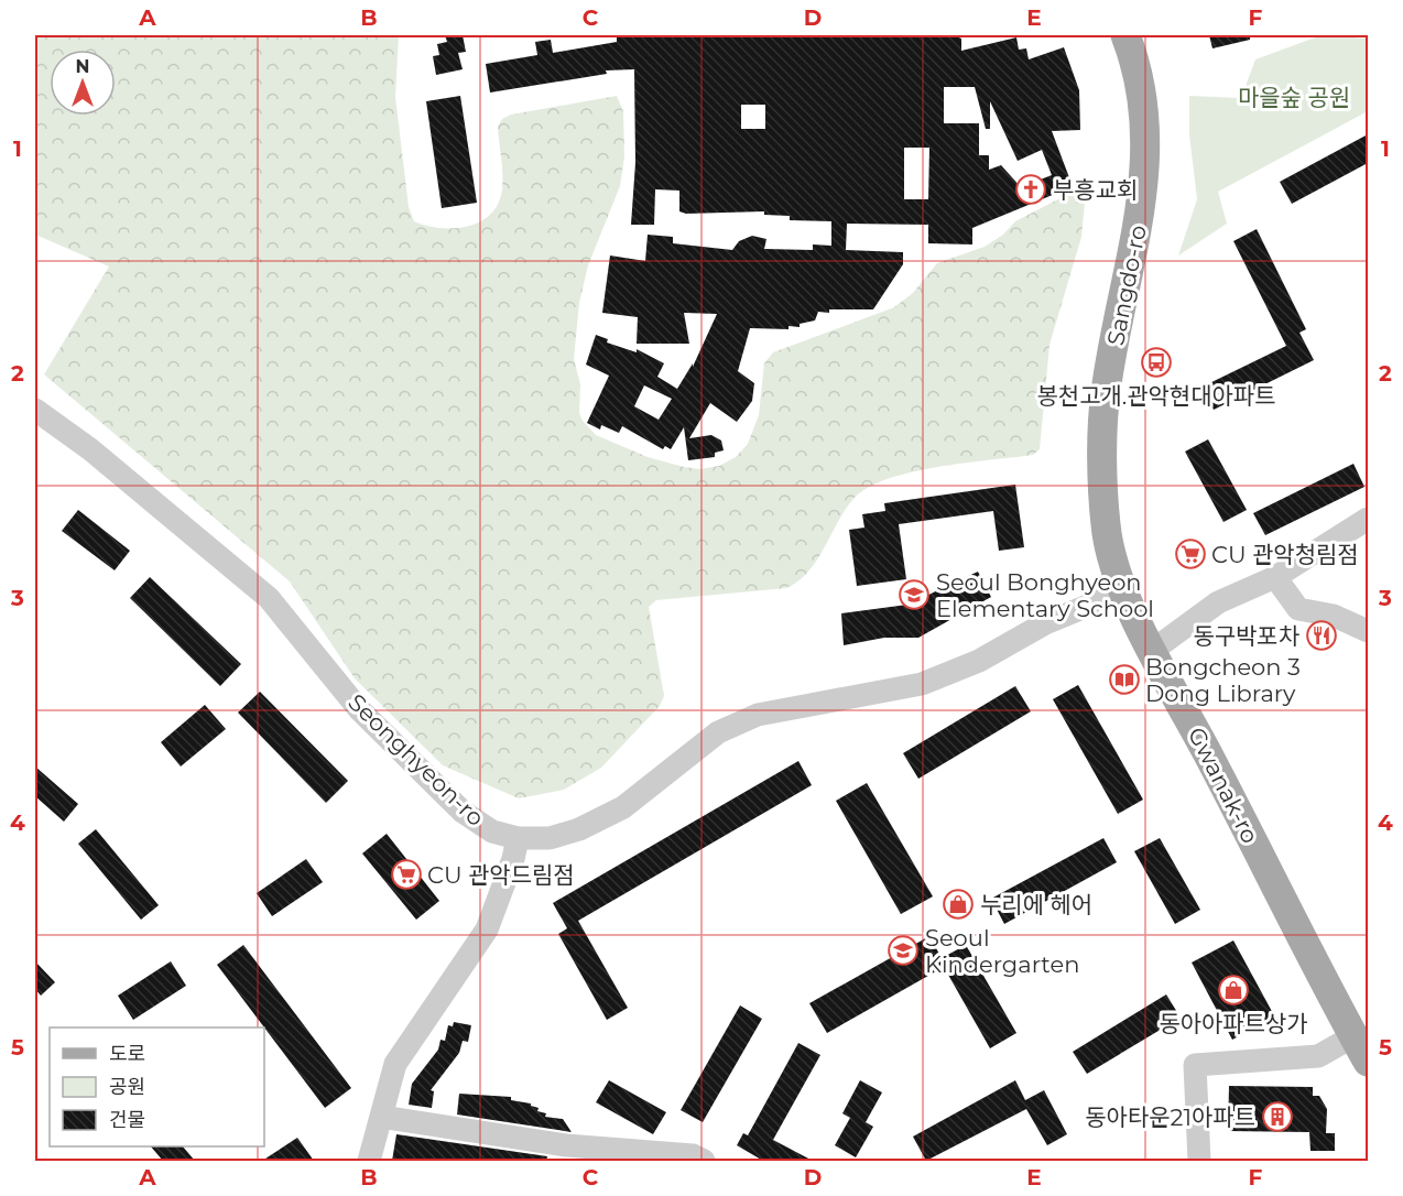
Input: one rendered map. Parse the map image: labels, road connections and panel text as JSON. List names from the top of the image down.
{
  "streets": {
    "main road": ["Sangdo-ro", "Gwanak-ro"],
    "street": ["Seonghyeon-ro"]
  },
  "crossings": [
    ["Sangdo-ro", "Gwanak-ro"],
    ["Seonghyeon-ro", "Gwanak-ro"]
  ],
  "parks": ["마을숲 공원"],
  "places": {
    "church": ["부흥교회"],
    "bus stop": ["봉천고개.관악현대아파트"],
    "supermarket": ["CU 관악청림점", "CU 관악드림점"],
    "school or university": ["Seoul Bonghyeon Elementary School", "Seoul Kindergarten"],
    "restaurant": ["동구박포차"],
    "library": ["Bongcheon 3 Dong Library"],
    "shop": ["누리에 헤어", "동아아파트상가"],
    "building": ["동아타운21아파트"]
  },
  "legend": ["도로", "공원", "건물"],
  "north": "top",
  "grid": {
    "columns": [
      "A",
      "B",
      "C",
      "D",
      "E",
      "F"
    ],
    "rows": [
      "1",
      "2",
      "3",
      "4",
      "5"
    ]
  }
}
